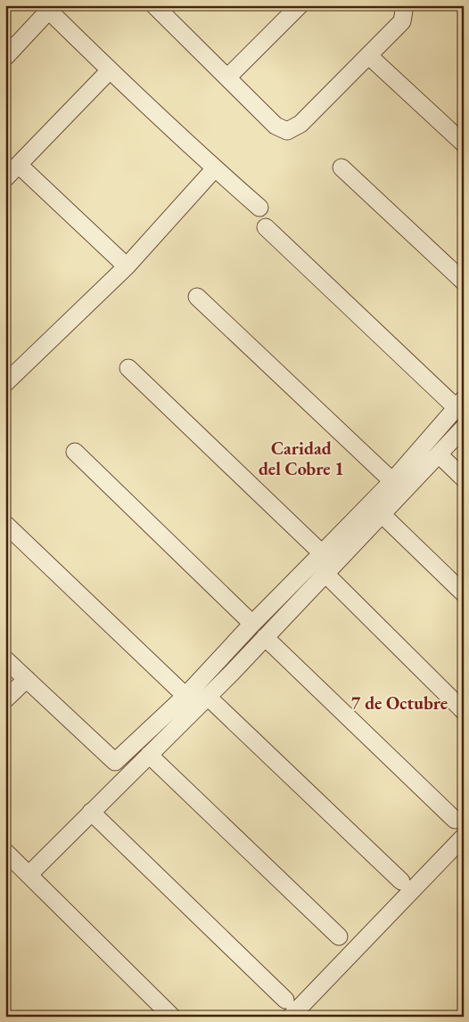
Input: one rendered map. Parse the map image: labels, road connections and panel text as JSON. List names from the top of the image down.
{
  "districts": ["Caridad del Cobre 1", "7 de Octubre"]
}
